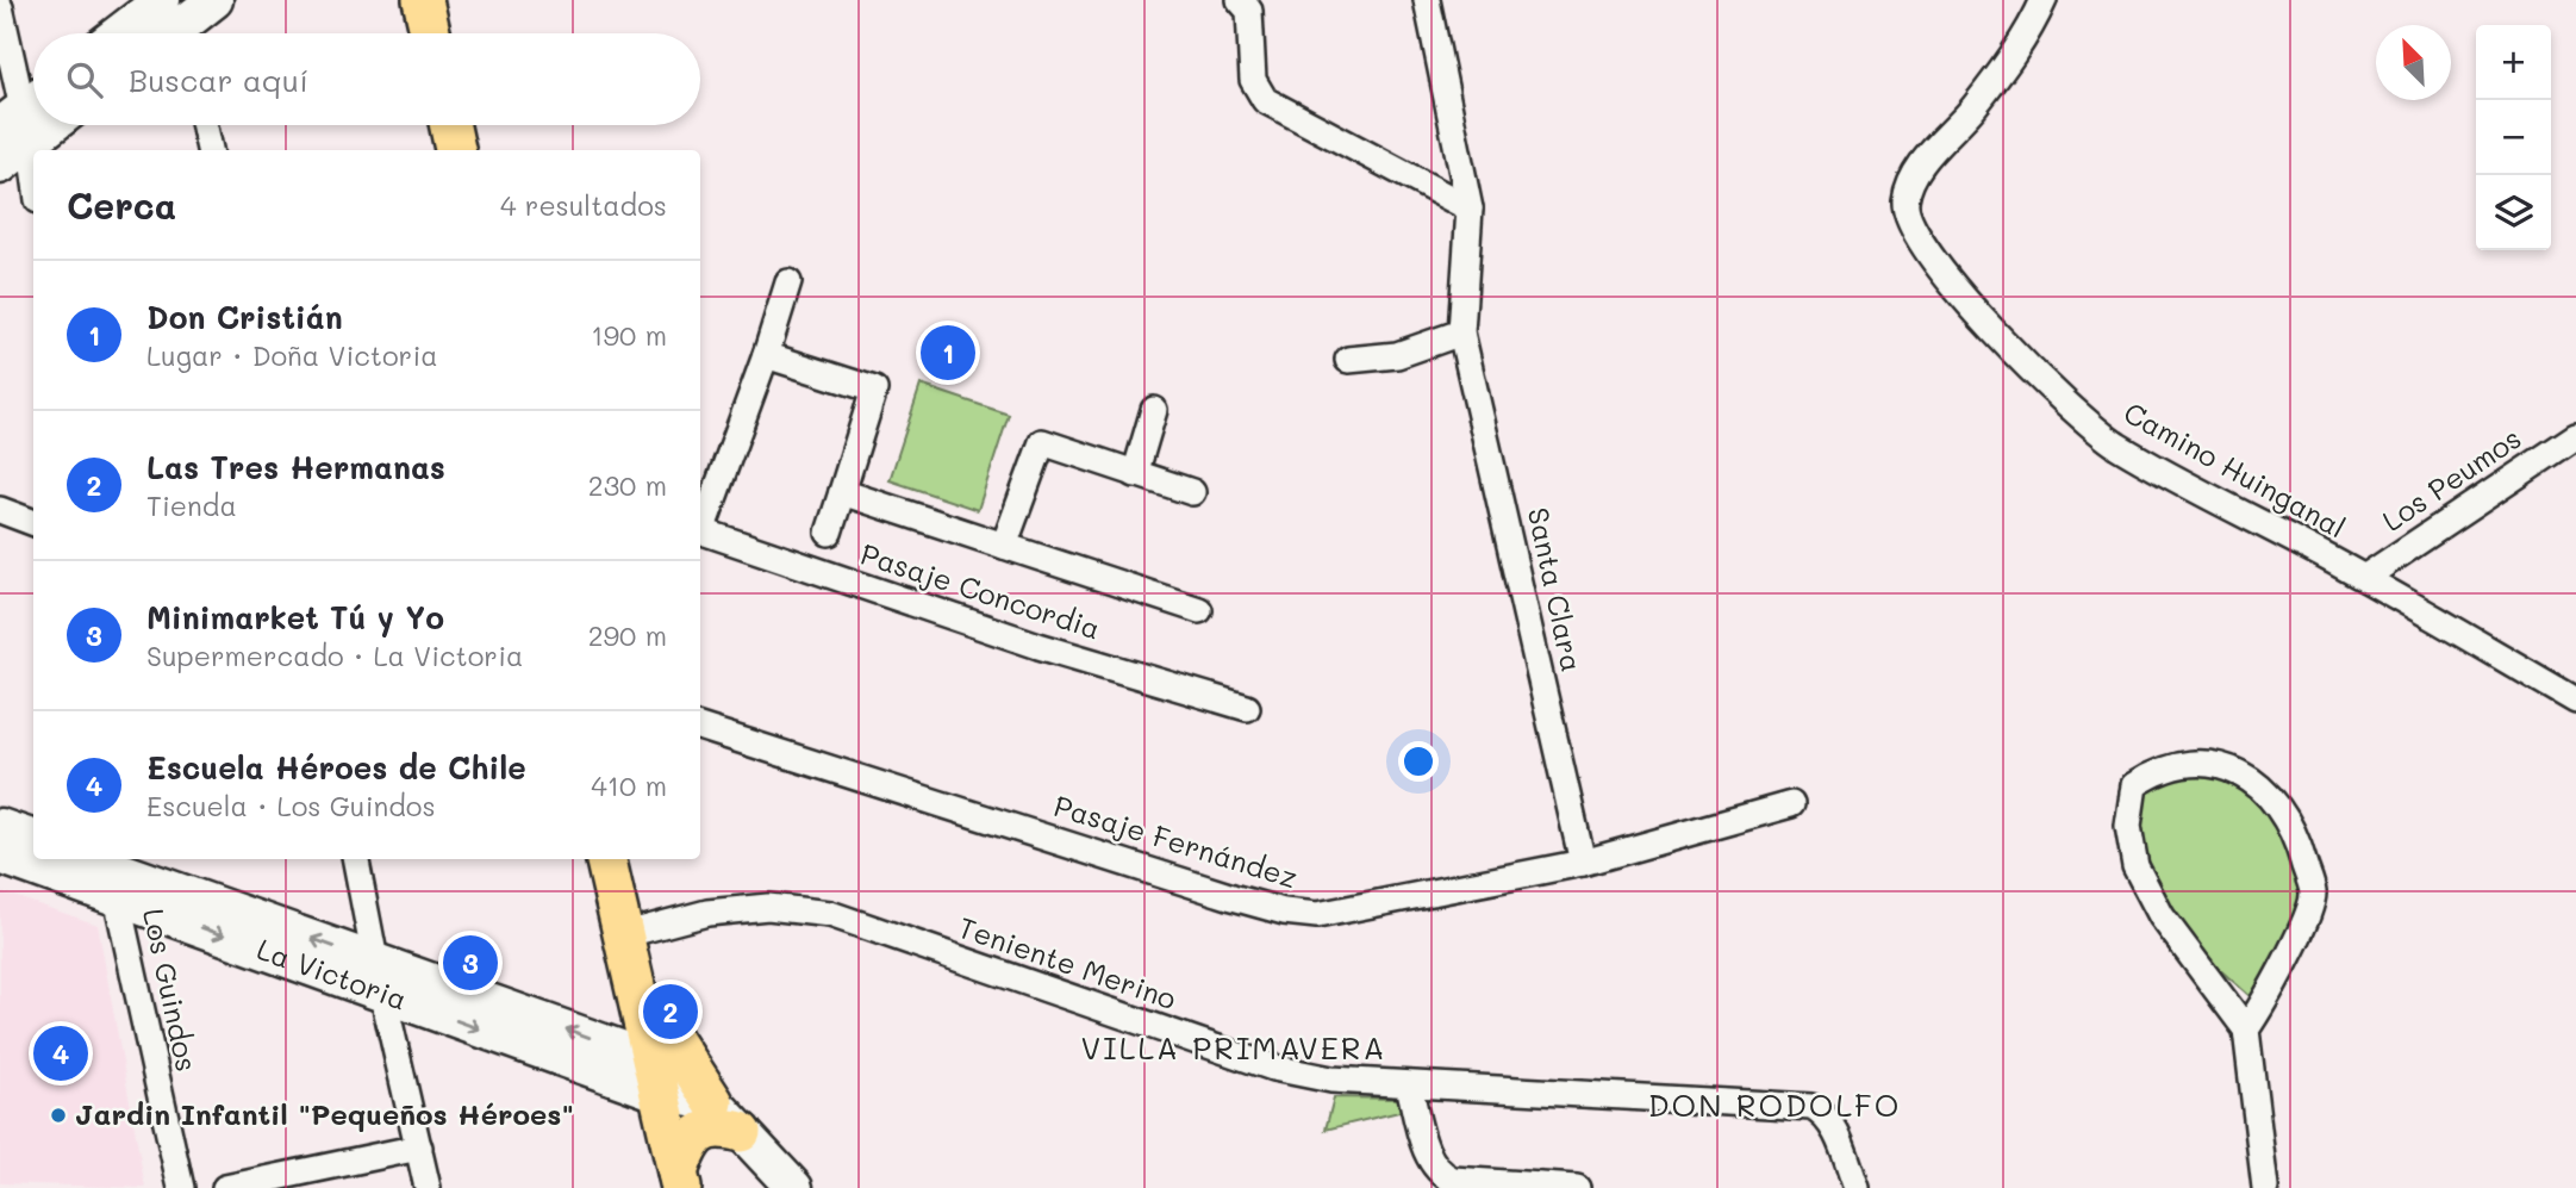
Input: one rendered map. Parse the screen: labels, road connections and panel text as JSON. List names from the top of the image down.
{
  "streets": {
    "street": [
      "Camino Huinganal",
      "Los Peumos",
      "Santa Clara",
      "Pasaje Concordia",
      "Pasaje Fernández",
      "Teniente Merino",
      "La Victoria",
      "Los Guindos"
    ]
  },
  "crossings": [
    ["Camino Huinganal", "Los Peumos"],
    ["Santa Clara", "Pasaje Fernández"],
    ["La Victoria", "Los Guindos"]
  ],
  "districts": ["VILLA PRIMAVERA", "DON RODOLFO"],
  "places": ["Jardin Infantil \"Pequeños Héroes\""],
  "north": "top left",
  "page": {
    "map_buttons": ["+", "−"],
    "search": "Buscar aquí",
    "heading": ["Cerca", "4 resultados"],
    "list": [
      {
        "mark": "1",
        "name": "Don Cristián",
        "note": "Lugar · Doña Victoria",
        "value": "190 m"
      },
      {
        "mark": "2",
        "name": "Las Tres Hermanas",
        "note": "Tienda",
        "value": "230 m"
      },
      {
        "mark": "3",
        "name": "Minimarket Tú y Yo",
        "note": "Supermercado · La Victoria",
        "value": "290 m"
      },
      {
        "mark": "4",
        "name": "Escuela Héroes de Chile",
        "note": "Escuela · Los Guindos",
        "value": "410 m"
      }
    ],
    "pins": [
      "1",
      "3",
      "2",
      "4"
    ]
  }
}
